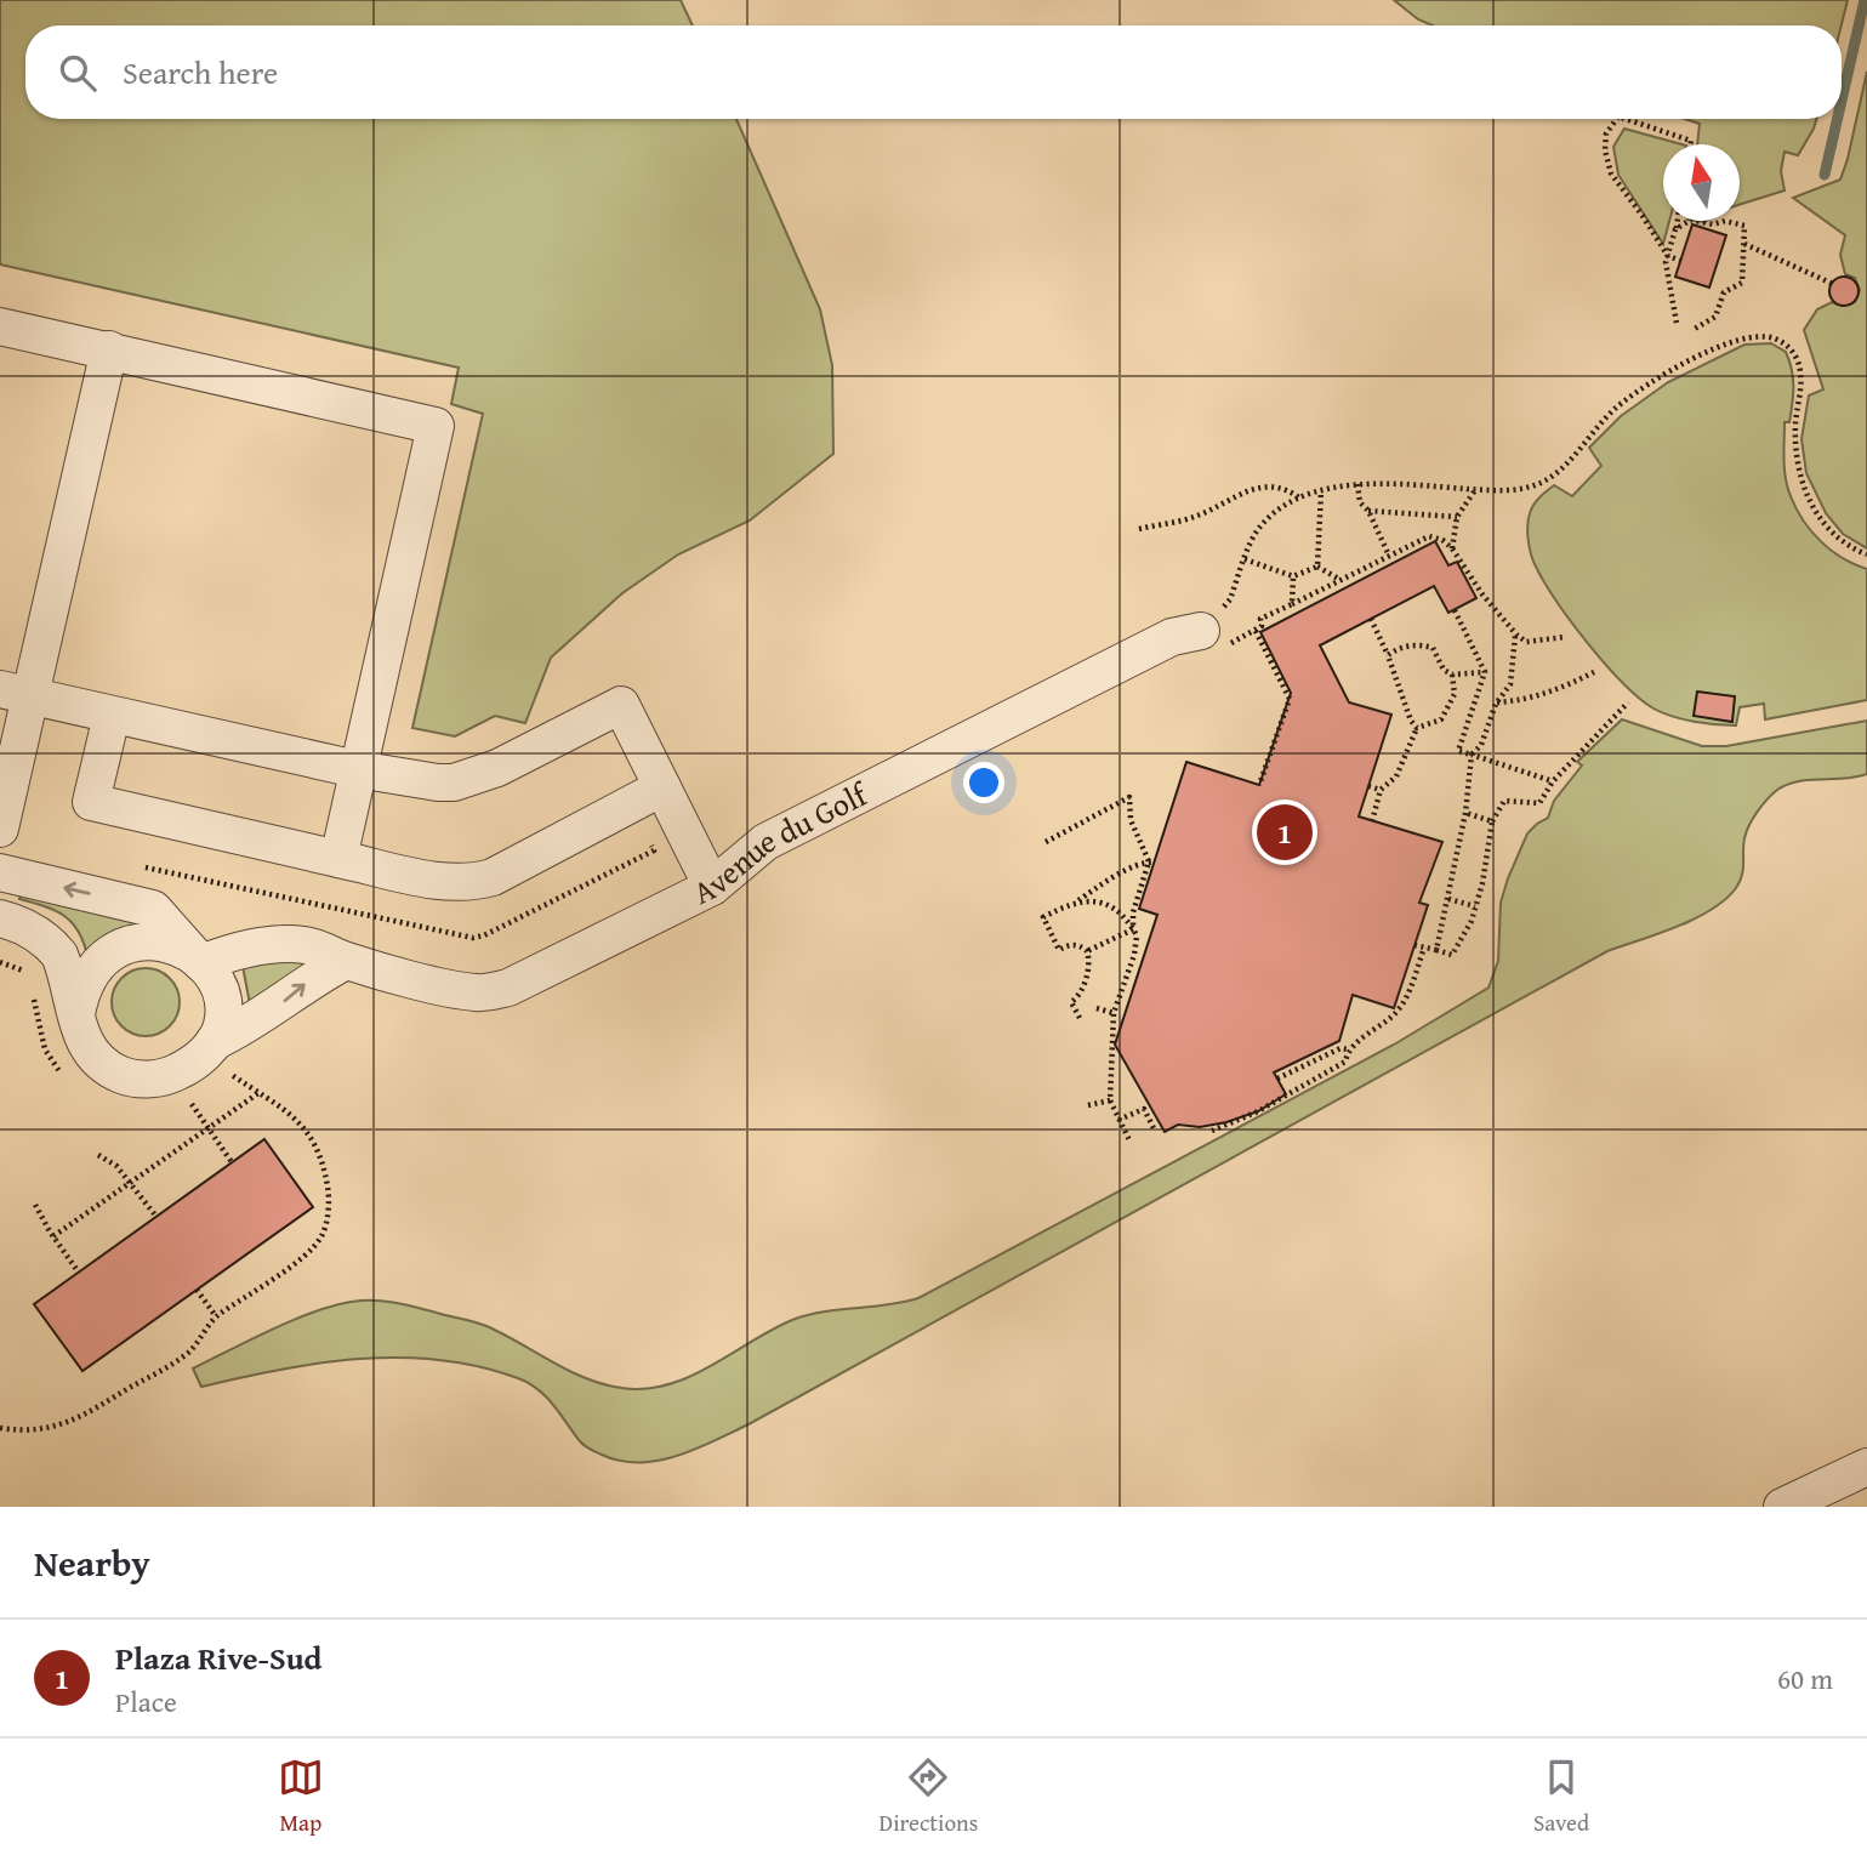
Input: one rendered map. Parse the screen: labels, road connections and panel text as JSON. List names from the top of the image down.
{
  "streets": {
    "street": ["Avenue du Golf"]
  },
  "north": "top",
  "page": {
    "search": "Search here",
    "pins": "1",
    "heading": "Nearby",
    "list": [
      {
        "mark": "1",
        "name": "Plaza Rive-Sud",
        "note": "Place",
        "value": "60 m"
      }
    ],
    "nav": ["Map", "Directions", "Saved"]
  }
}
